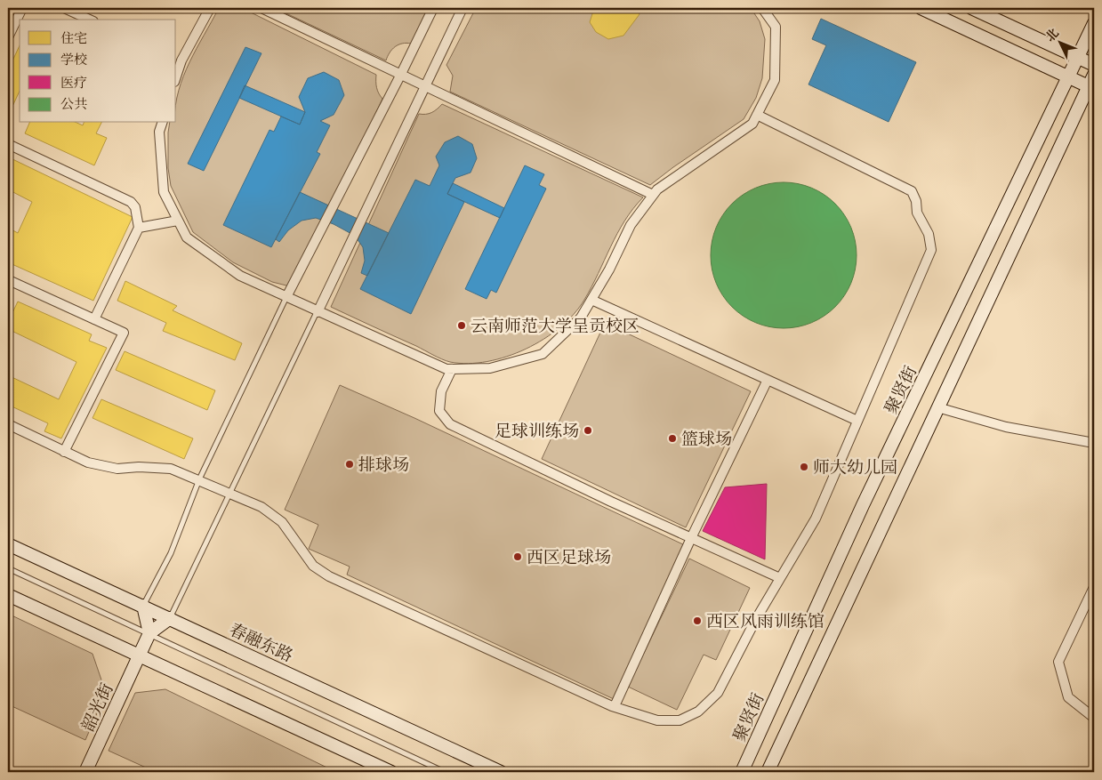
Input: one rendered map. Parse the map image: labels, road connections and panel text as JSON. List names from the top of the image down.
{
  "streets": {
    "main road": ["聚贤街", "春融东路", "韶光街"]
  },
  "places": [
    "云南师范大学呈贡校区",
    "足球训练场",
    "篮球场",
    "排球场",
    "师大幼儿园",
    "西区足球场",
    "西区风雨训练馆"
  ],
  "legend": [
    "住宅",
    "学校",
    "医疗",
    "公共"
  ],
  "north": "top left"
}
